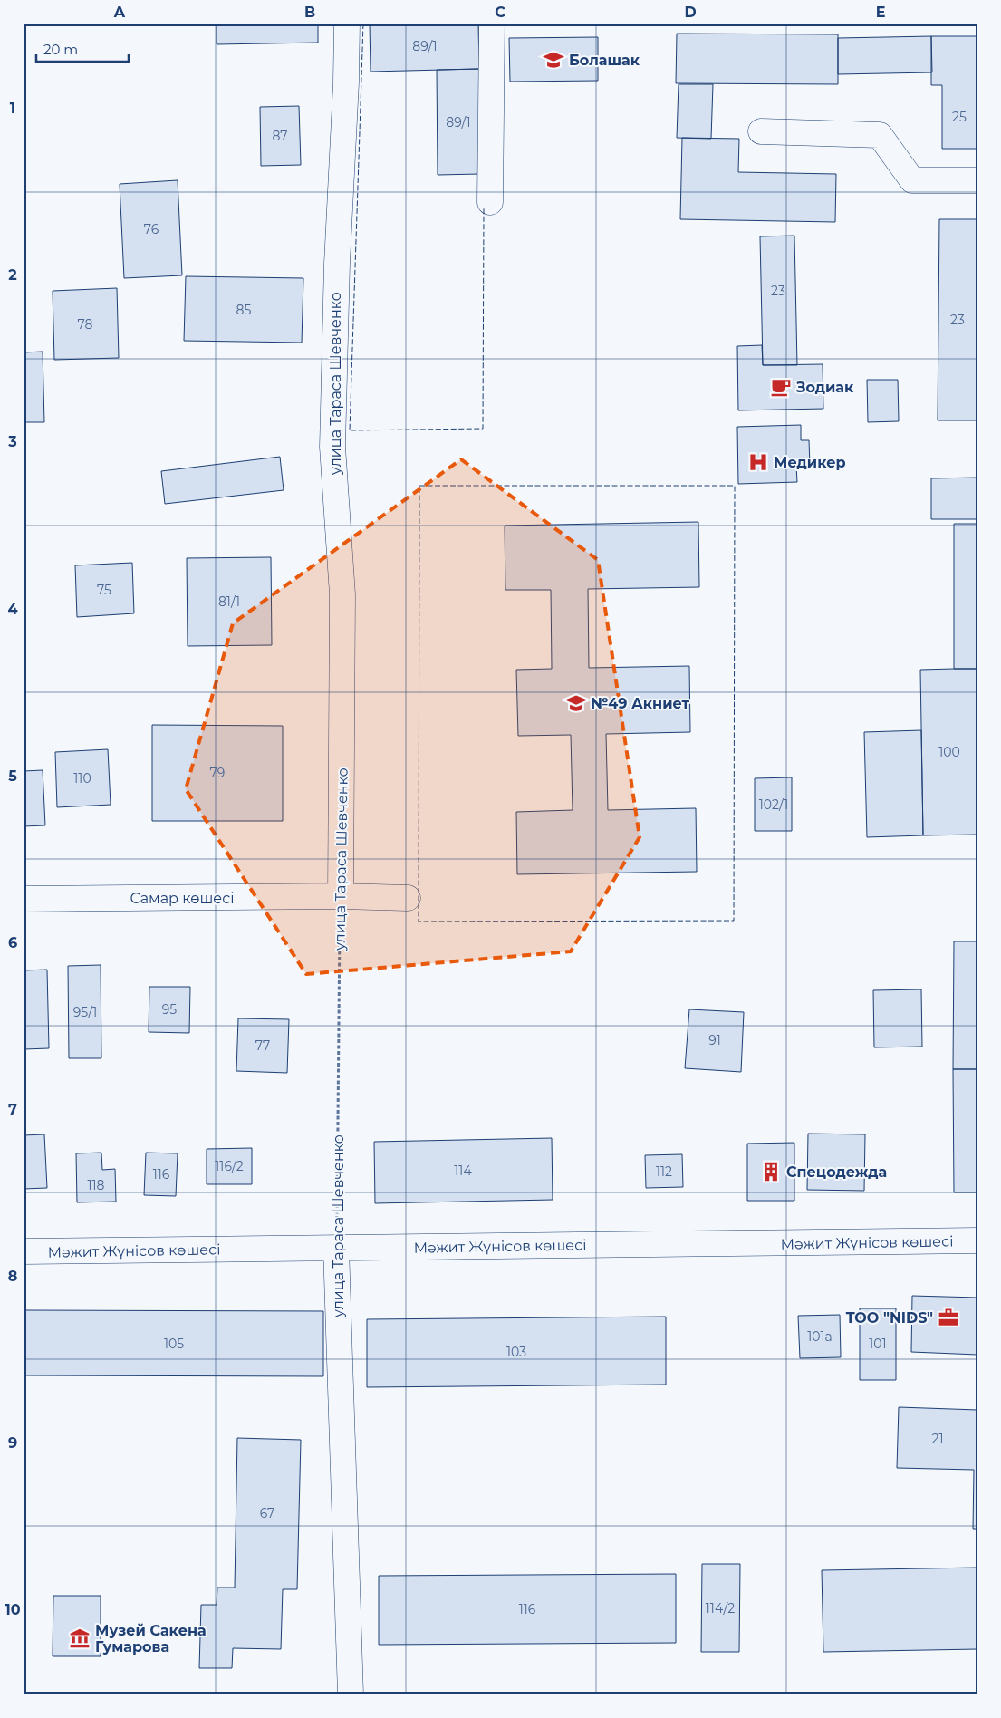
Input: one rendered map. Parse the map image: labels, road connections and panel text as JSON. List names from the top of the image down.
{
  "streets": {
    "street": ["улица Тараса Шевченко", "Самар көшесі", "Мәжит Жүнісов көшесі"]
  },
  "crossings": [
    ["улица Тараса Шевченко", "Самар көшесі"],
    ["улица Тараса Шевченко", "Мәжит Жүнісов көшесі"]
  ],
  "places": {
    "school or university": ["Болашак", "№49 Акниет"],
    "cafe": ["Зодиак"],
    "hospital": ["Медикер"],
    "building": ["Спецодежда"],
    "office": ["TOO \"NIDS\""],
    "museum": ["Музей Сакена Гумарова"]
  },
  "house_numbers": [
    "89/1",
    "25",
    "89/1",
    "87",
    "76",
    "23",
    "85",
    "23",
    "78",
    "75",
    "81/1",
    "100",
    "79",
    "110",
    "102/1",
    "95",
    "95/1",
    "91",
    "77",
    "116/2",
    "114",
    "112",
    "116",
    "118",
    "101а",
    "105",
    "101",
    "103",
    "21",
    "67",
    "114/2",
    "116"
  ],
  "scale_bar": "20 m",
  "grid": {
    "columns": [
      "A",
      "B",
      "C",
      "D",
      "E"
    ],
    "rows": [
      "1",
      "2",
      "3",
      "4",
      "5",
      "6",
      "7",
      "8",
      "9",
      "10"
    ]
  }
}
